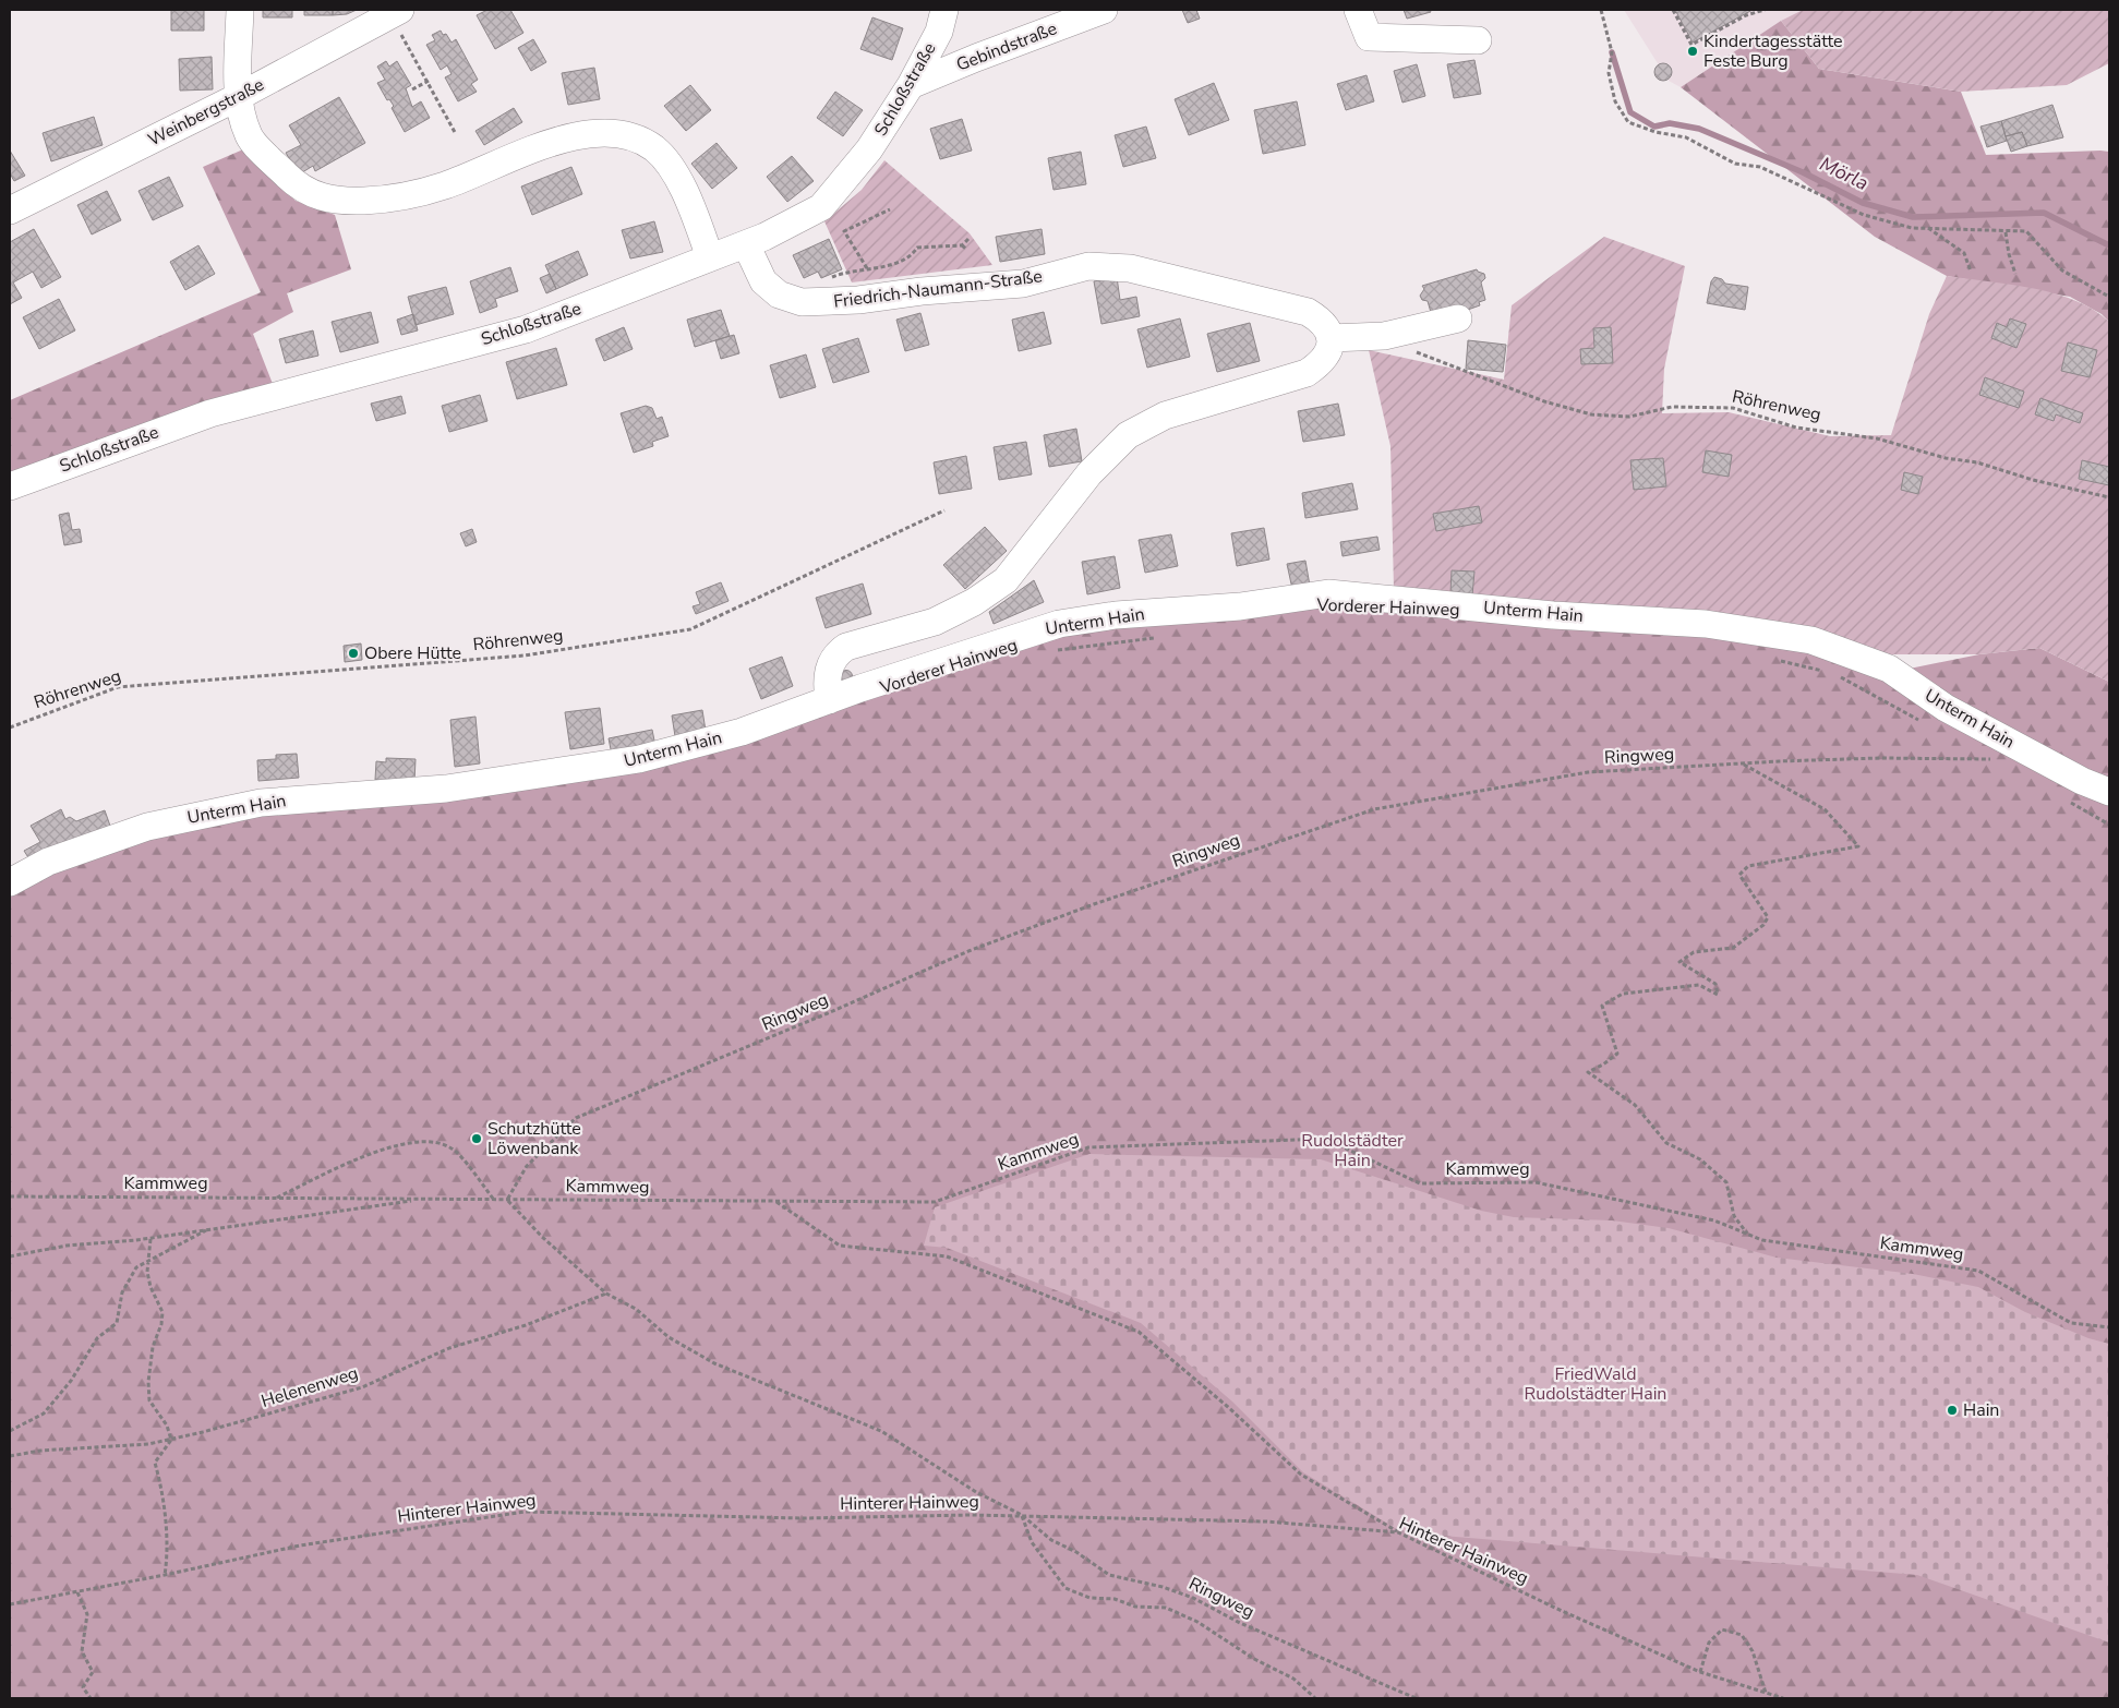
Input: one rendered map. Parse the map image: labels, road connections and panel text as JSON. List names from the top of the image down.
{
  "streets": {
    "street": [
      "Gebindstraße",
      "Schloßstraße",
      "Weinbergstraße",
      "Friedrich-Naumann-Straße",
      "Unterm Hain"
    ],
    "path": [
      "Röhrenweg",
      "Ringweg",
      "Kammweg",
      "Helenenweg",
      "Hinterer Hainweg"
    ]
  },
  "crossings": [
    ["Gebindstraße", "Schloßstraße"],
    ["Schloßstraße", "Friedrich-Naumann-Straße"],
    ["Ringweg", "Kammweg"],
    ["Ringweg", "Hinterer Hainweg"]
  ],
  "water": ["Mörla"],
  "parks": ["Rudolstädter Hain", "FriedWald Rudolstädter Hain"],
  "places": [
    "Kindertagesstätte Feste Burg",
    "Obere Hütte",
    "Schutzhütte Löwenbank",
    "Hain"
  ]
}
